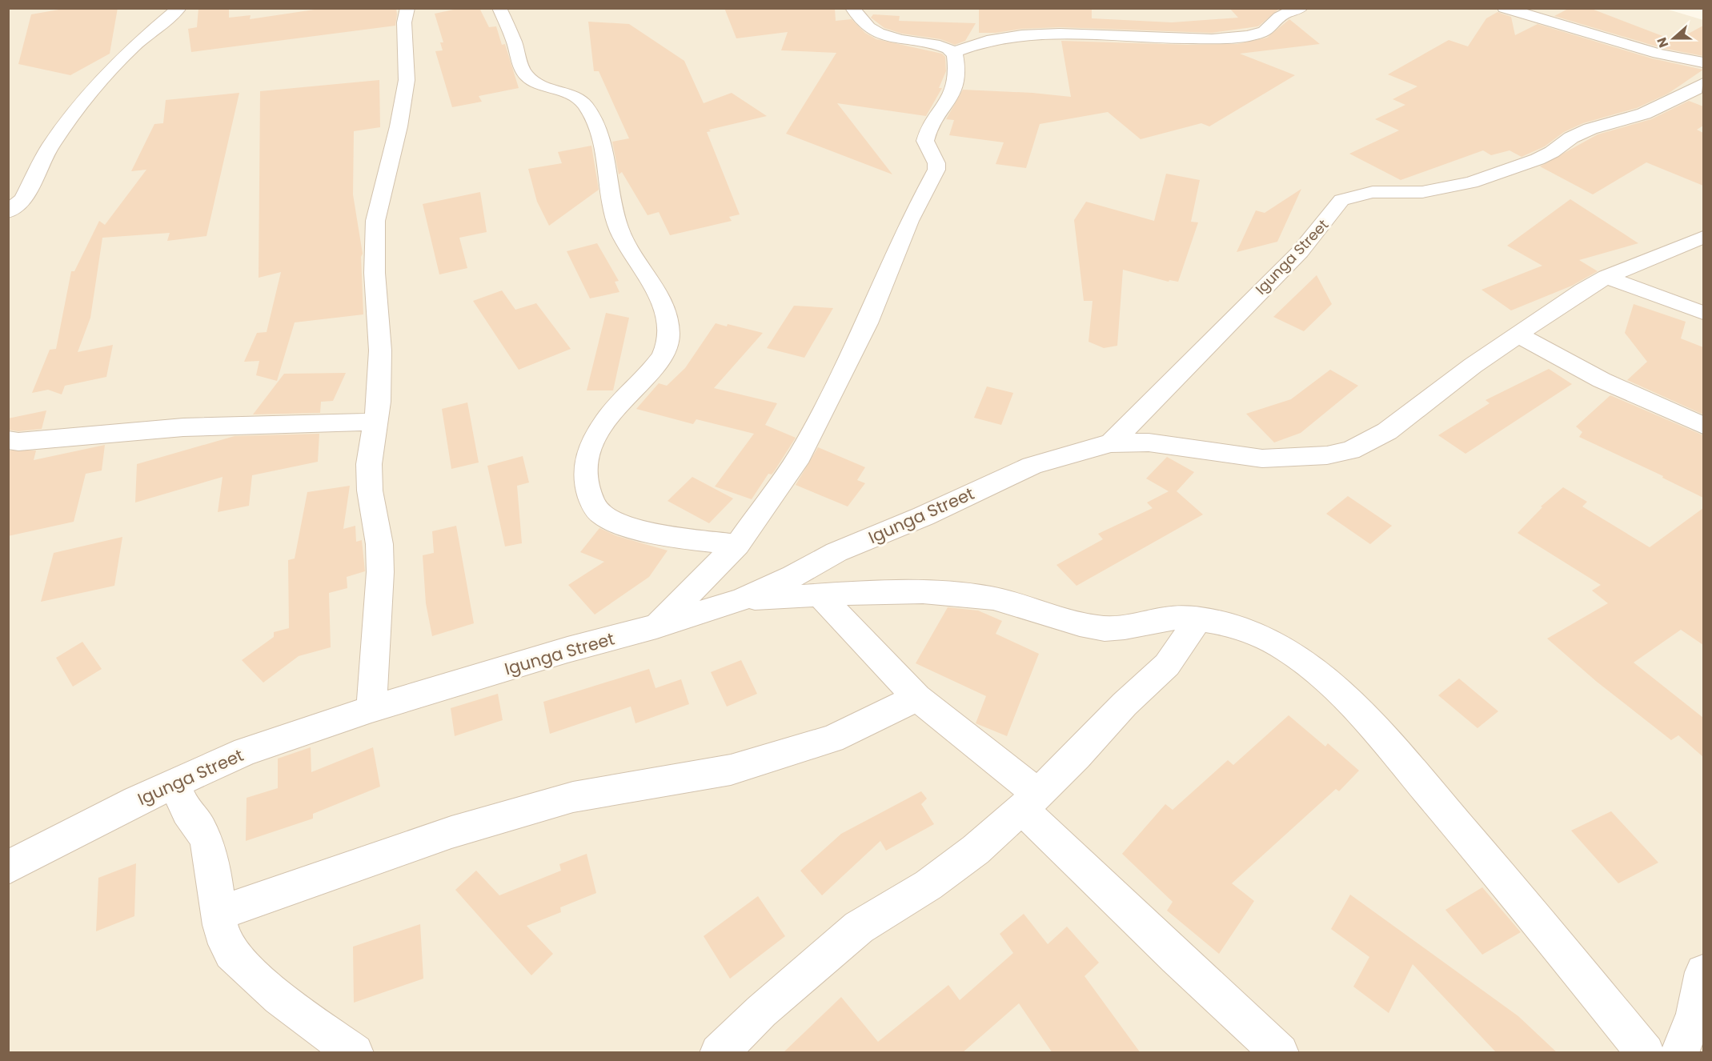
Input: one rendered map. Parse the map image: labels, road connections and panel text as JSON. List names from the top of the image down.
{
  "streets": {
    "street": ["Igunga Street"]
  },
  "north": "left"
}
